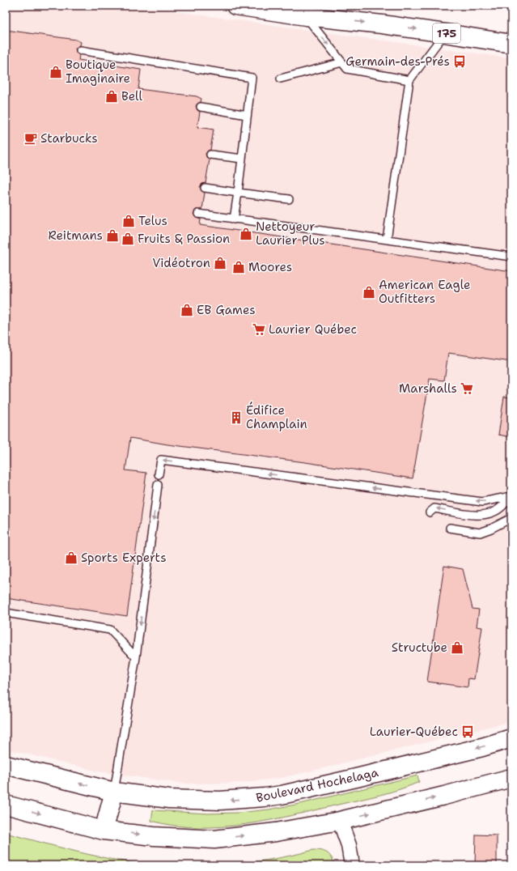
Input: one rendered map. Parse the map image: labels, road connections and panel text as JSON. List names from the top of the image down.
{
  "streets": {
    "main road": ["175", "Boulevard Hochelaga"]
  },
  "places": {
    "bus stop": ["Germain-des-Prés", "Laurier-Québec"],
    "shop": [
      "Boutique Imaginaire",
      "Bell",
      "Telus",
      "Nettoyeur Laurier Plus",
      "Reitmans",
      "Fruits & Passion",
      "Vidéotron",
      "Moores",
      "American Eagle Outfitters",
      "EB Games",
      "Sports Experts",
      "Structube"
    ],
    "cafe": ["Starbucks"],
    "supermarket": ["Laurier Québec", "Marshalls"],
    "building": ["Édifice Champlain"]
  }
}
